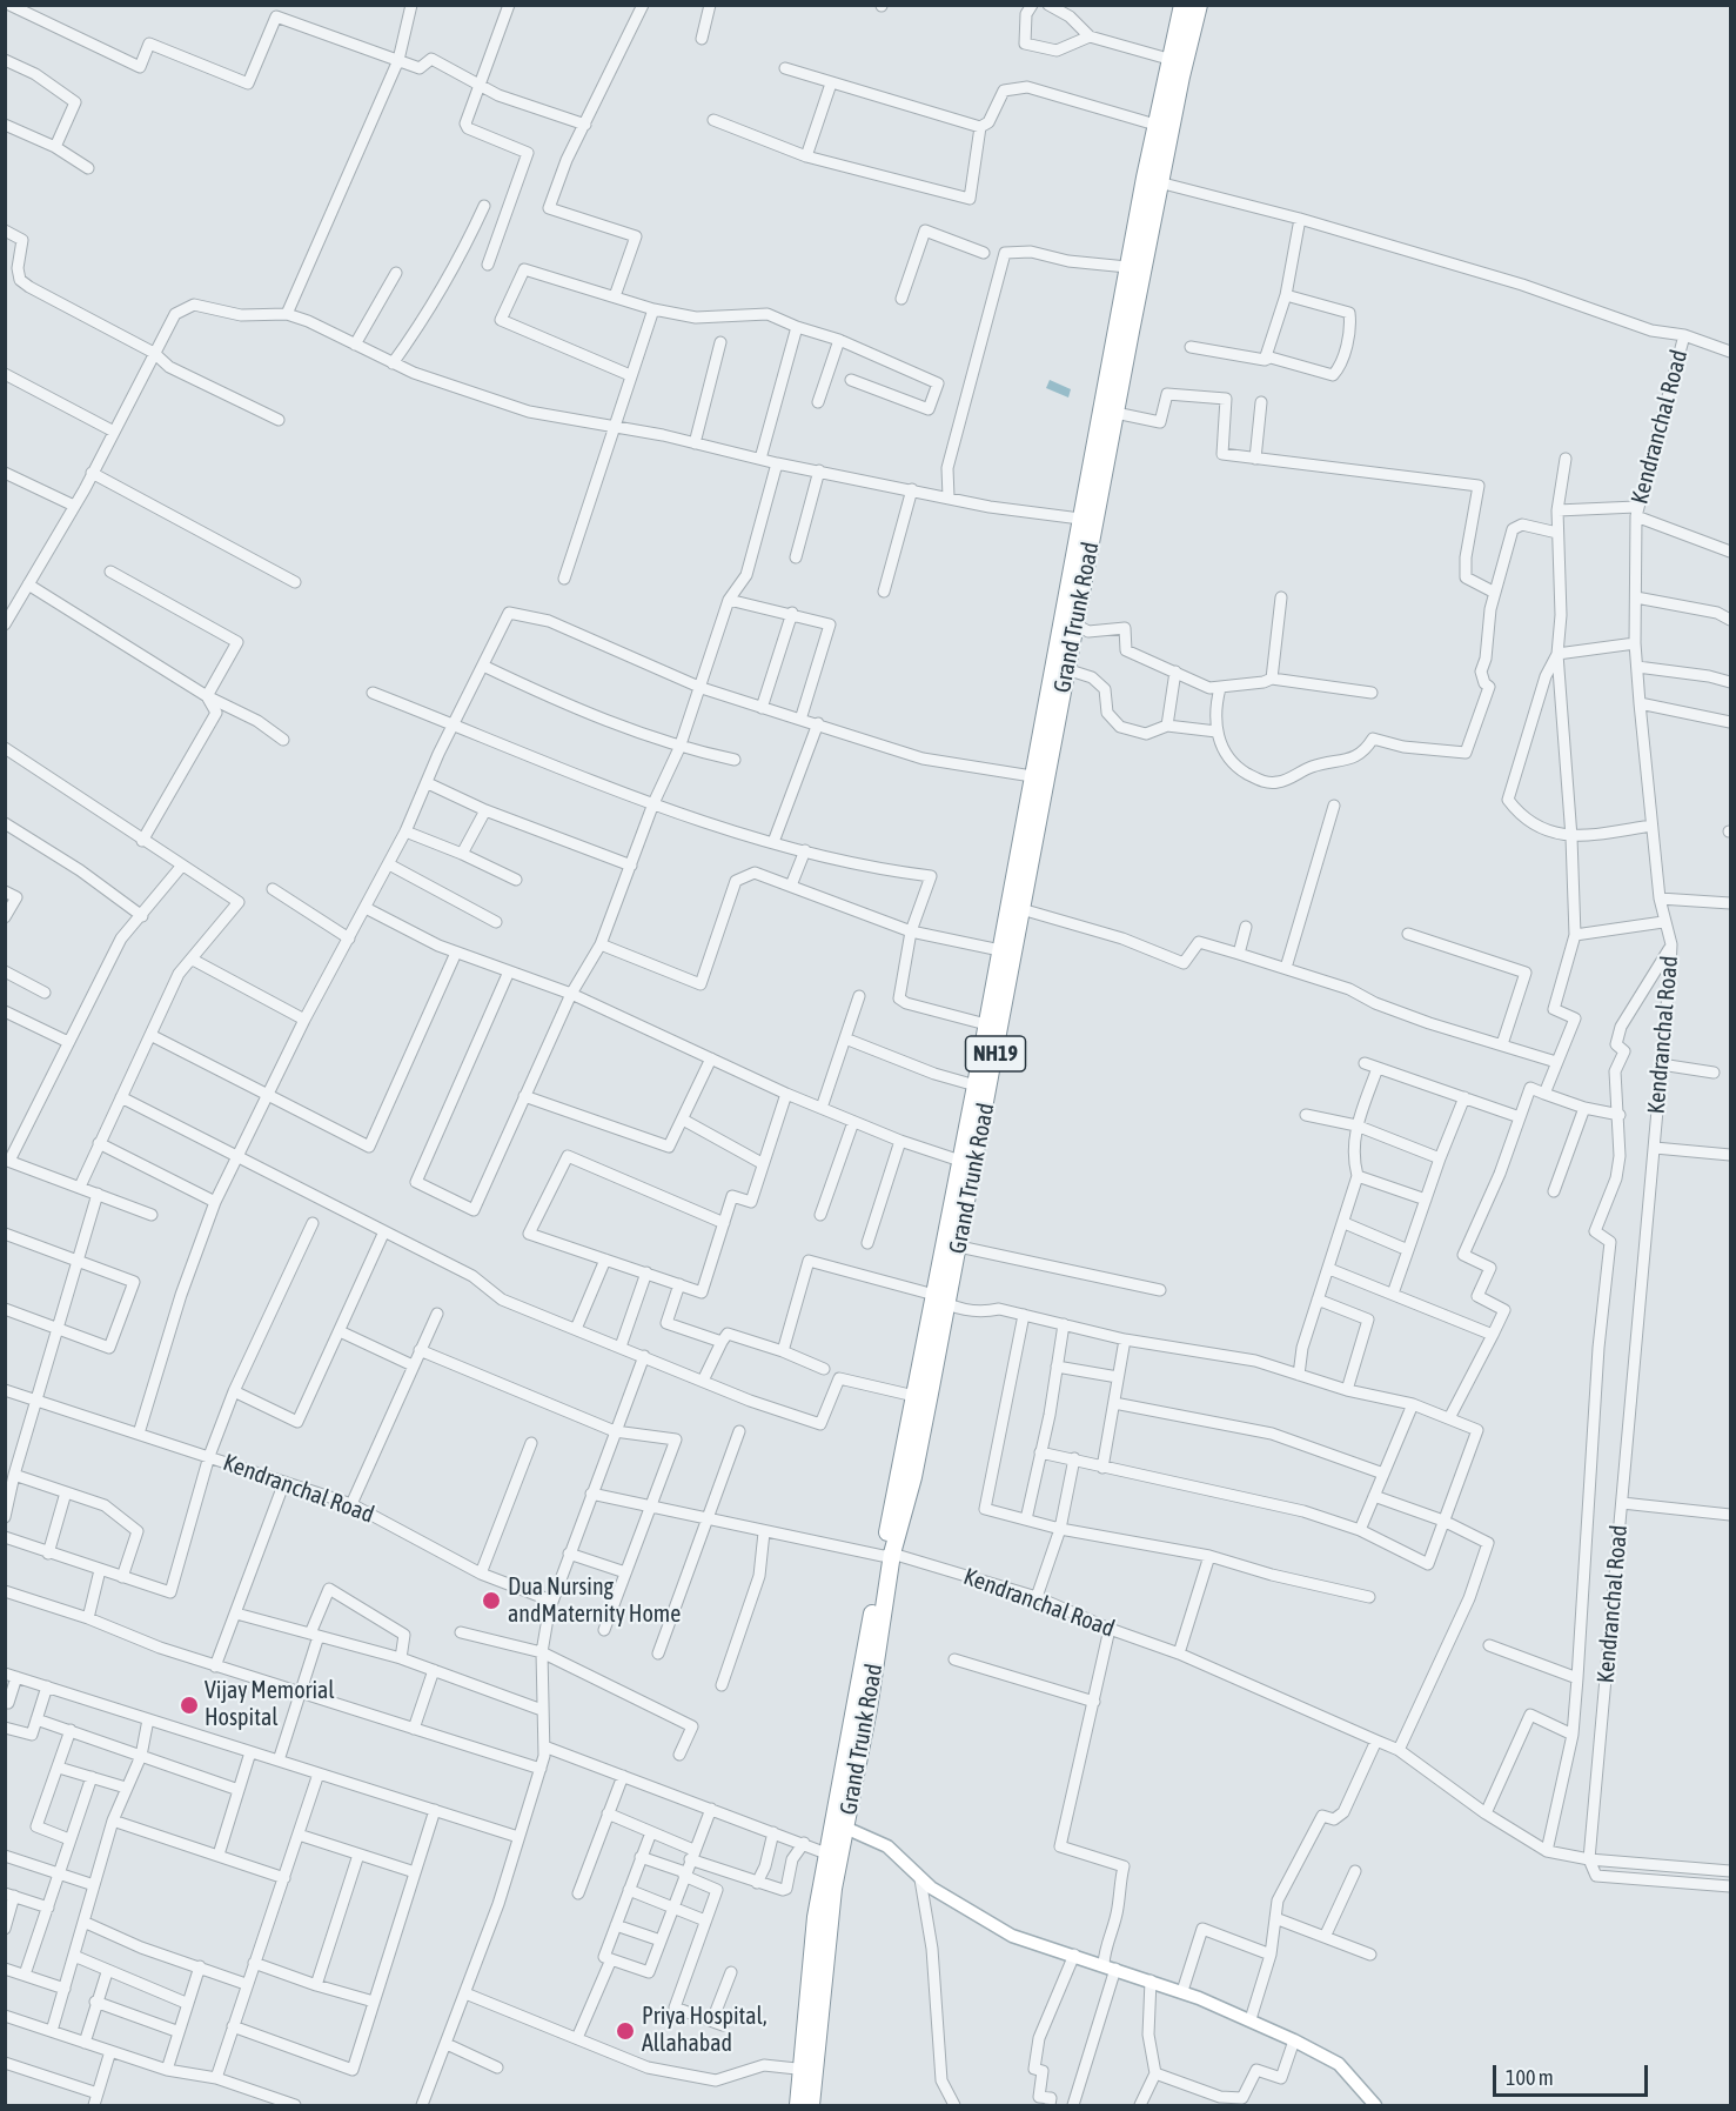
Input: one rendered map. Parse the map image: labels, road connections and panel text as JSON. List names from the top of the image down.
{
  "streets": {
    "highway": ["Grand Trunk Road", "NH19"],
    "street": ["Kendranchal Road"]
  },
  "crossings": [
    ["Kendranchal Road", "Grand Trunk Road"]
  ],
  "places": ["Dua Nursing andMaternity Home", "Vijay Memorial Hospital", "Priya Hospital, Allahabad"],
  "scale_bar": "100 m"
}
